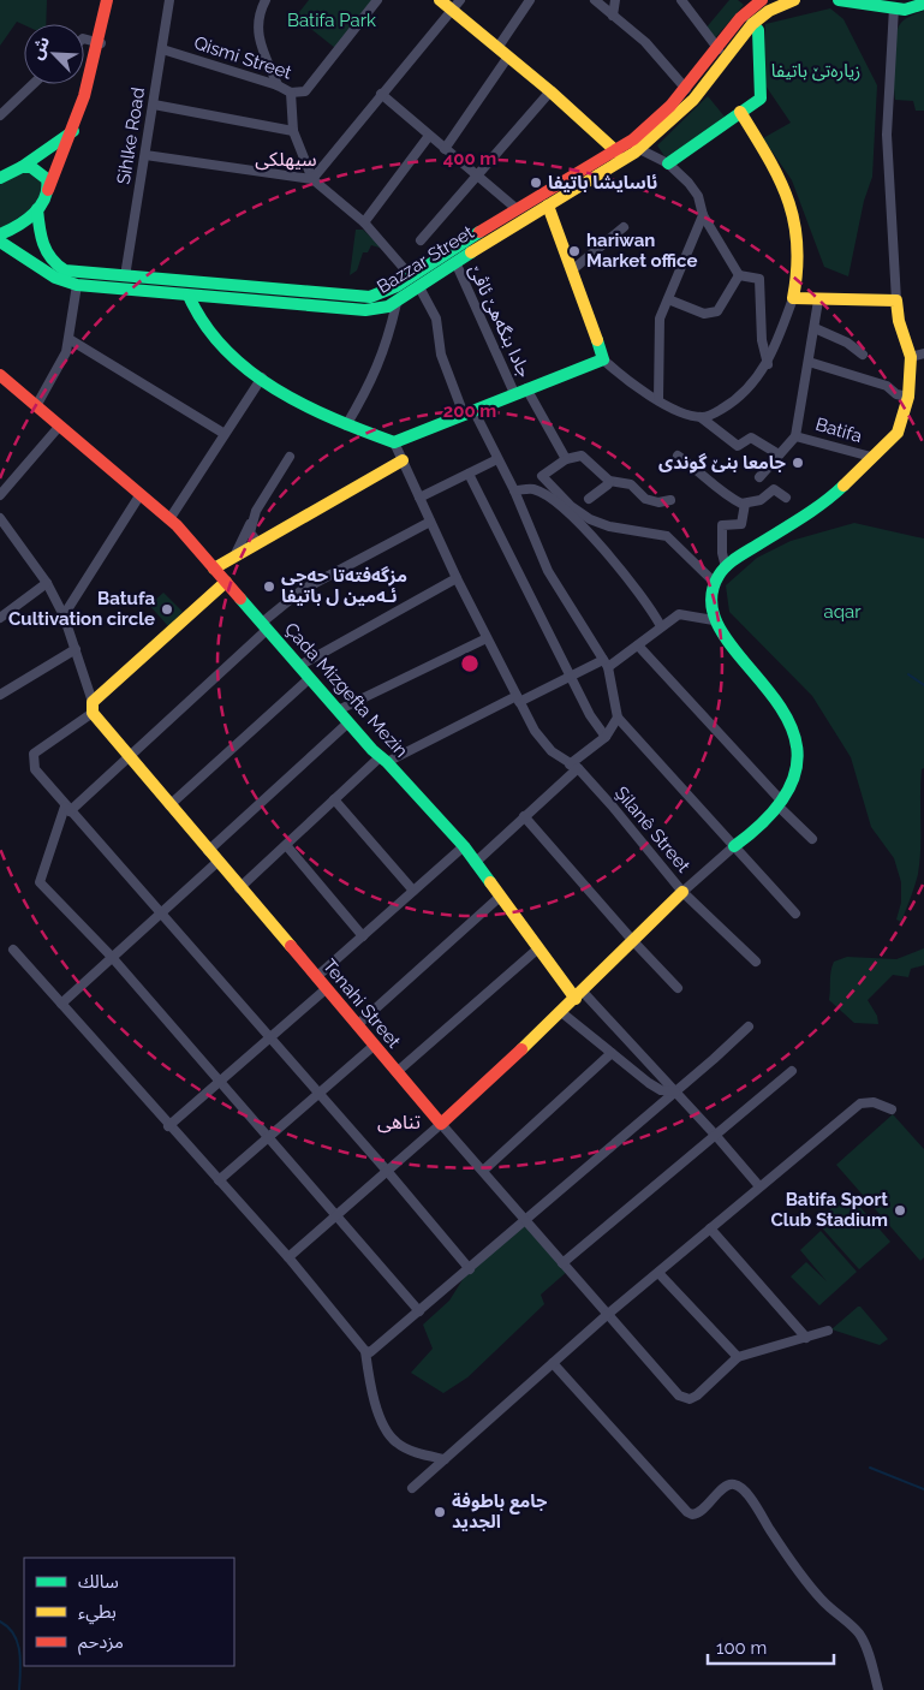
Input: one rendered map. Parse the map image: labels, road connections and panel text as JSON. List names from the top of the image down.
{
  "streets": {
    "main road": ["Bazzar Street", "Çada Mizgefta Mezin", "Tenahi Street"],
    "street": [
      "Qismi Street",
      "Sihlke Road",
      "جادا بنگەهێ ئاڤێ",
      "Batifa",
      "Şílanê Street"
    ]
  },
  "crossings": [
    ["Qismi Street", "Sihlke Road"],
    ["Sihlke Road", "Bazzar Street"],
    ["Bazzar Street", "جادا بنگەهێ ئاڤێ"]
  ],
  "districts": ["سيهلكى", "تناهى"],
  "parks": ["Batifa Park", "زياره‌تێ باتيفا", "aqar"],
  "places": [
    "ئاسایشا باتیفا",
    "hariwan Market office",
    "جامعا بنێ گوندی",
    "مزگەفتەتا حەجی ئـەمین ل باتیفا",
    "Batufa Cultivation circle",
    "Batifa Sport Club Stadium",
    "جامع باطوفة الجديد"
  ],
  "legend": ["سالك", "بطيء", "مزدحم"],
  "scale_bar": "100 m",
  "north": "top left",
  "rings": ["400 m", "200 m"]
}
